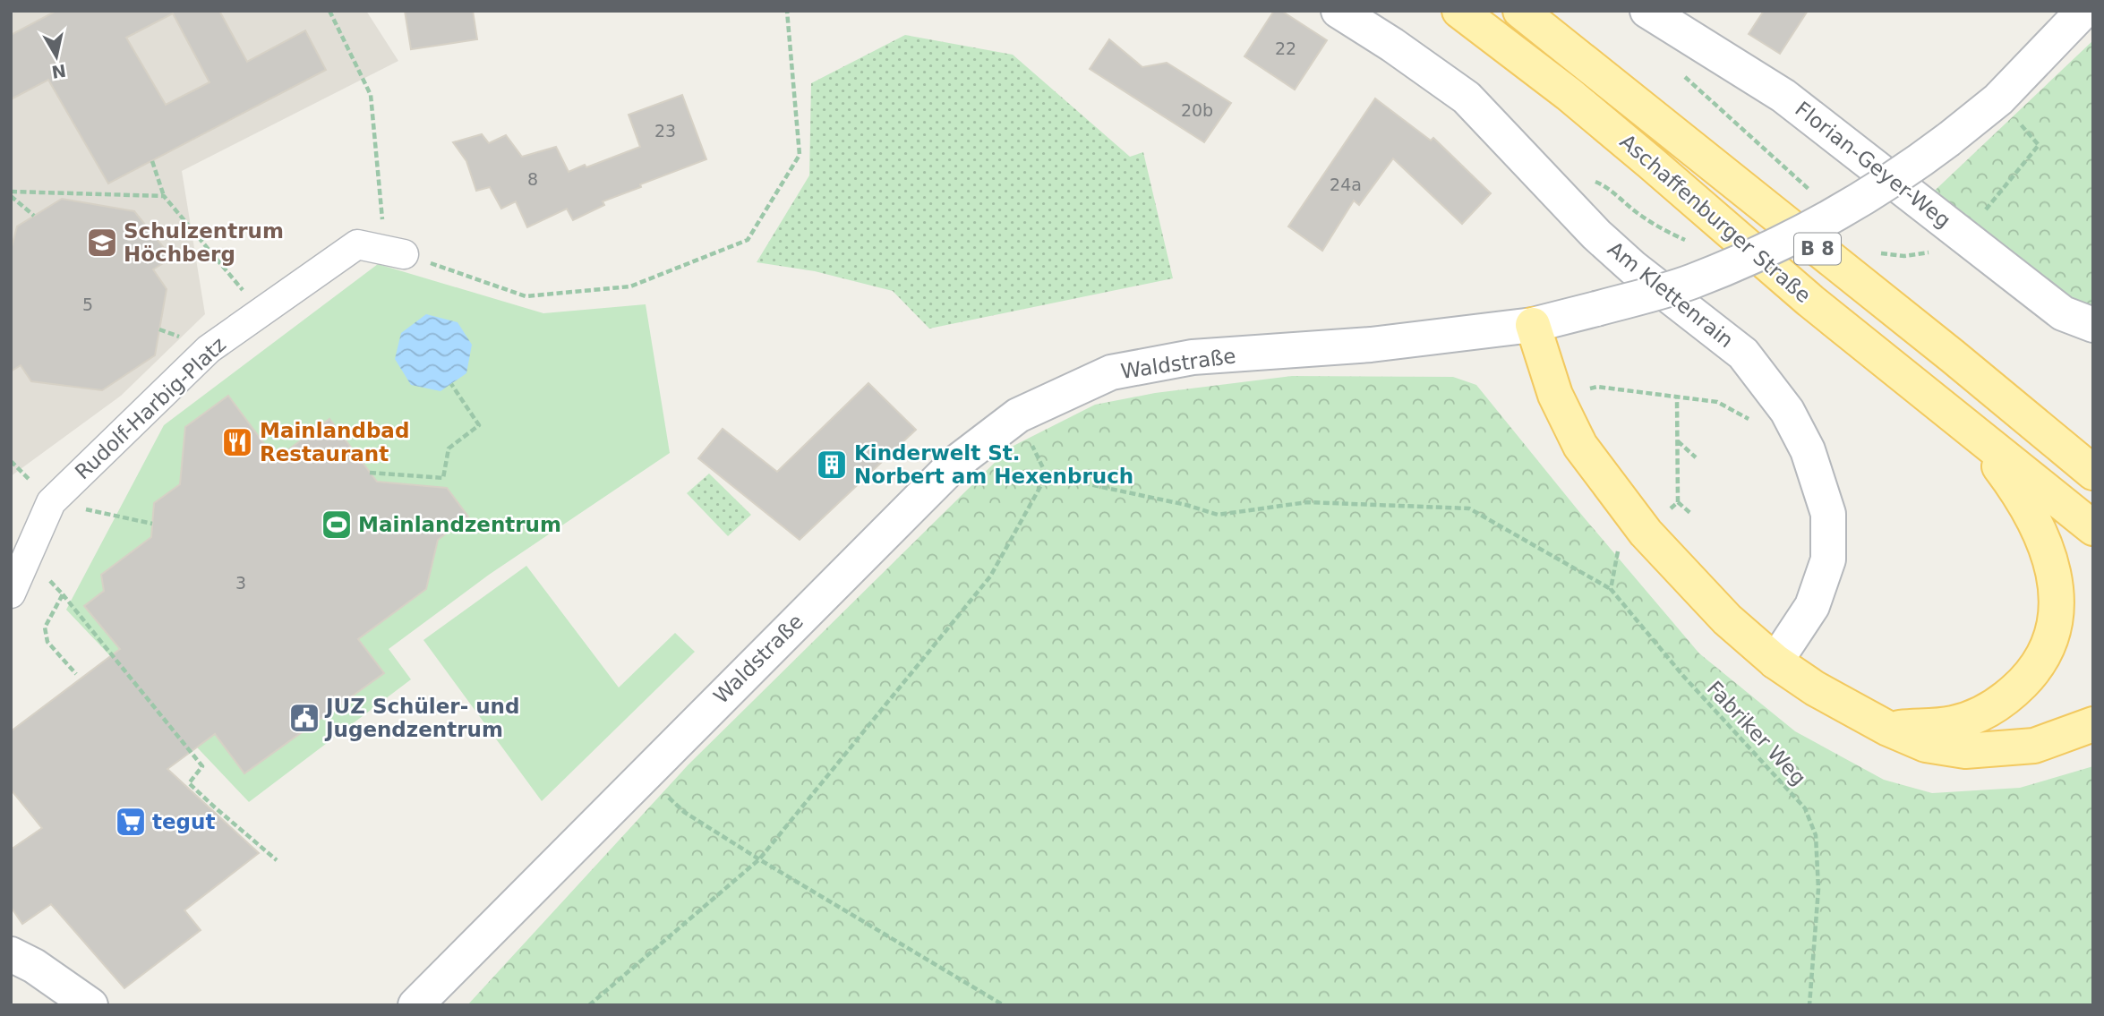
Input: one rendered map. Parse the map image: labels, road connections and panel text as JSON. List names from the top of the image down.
{
  "streets": {
    "main road": ["Aschaffenburger Straße", "B 8"],
    "street": [
      "Florian-Geyer-Weg",
      "Am Klettenrain",
      "Waldstraße",
      "Rudolf-Harbig-Platz"
    ],
    "path": ["Fabriker Weg"]
  },
  "crossings": [
    ["Aschaffenburger Straße", "B 8"]
  ],
  "places": {
    "school or university": ["Schulzentrum Höchberg"],
    "restaurant": ["Mainlandbad Restaurant"],
    "building": ["Kinderwelt St. Norbert am Hexenbruch"],
    "sports": ["Mainlandzentrum"],
    "public building": ["JUZ Schüler- und Jugendzentrum"],
    "supermarket": ["tegut"]
  },
  "house_numbers": [
    "22",
    "20b",
    "23",
    "8",
    "24a",
    "5",
    "3"
  ],
  "north": "bottom"
}
